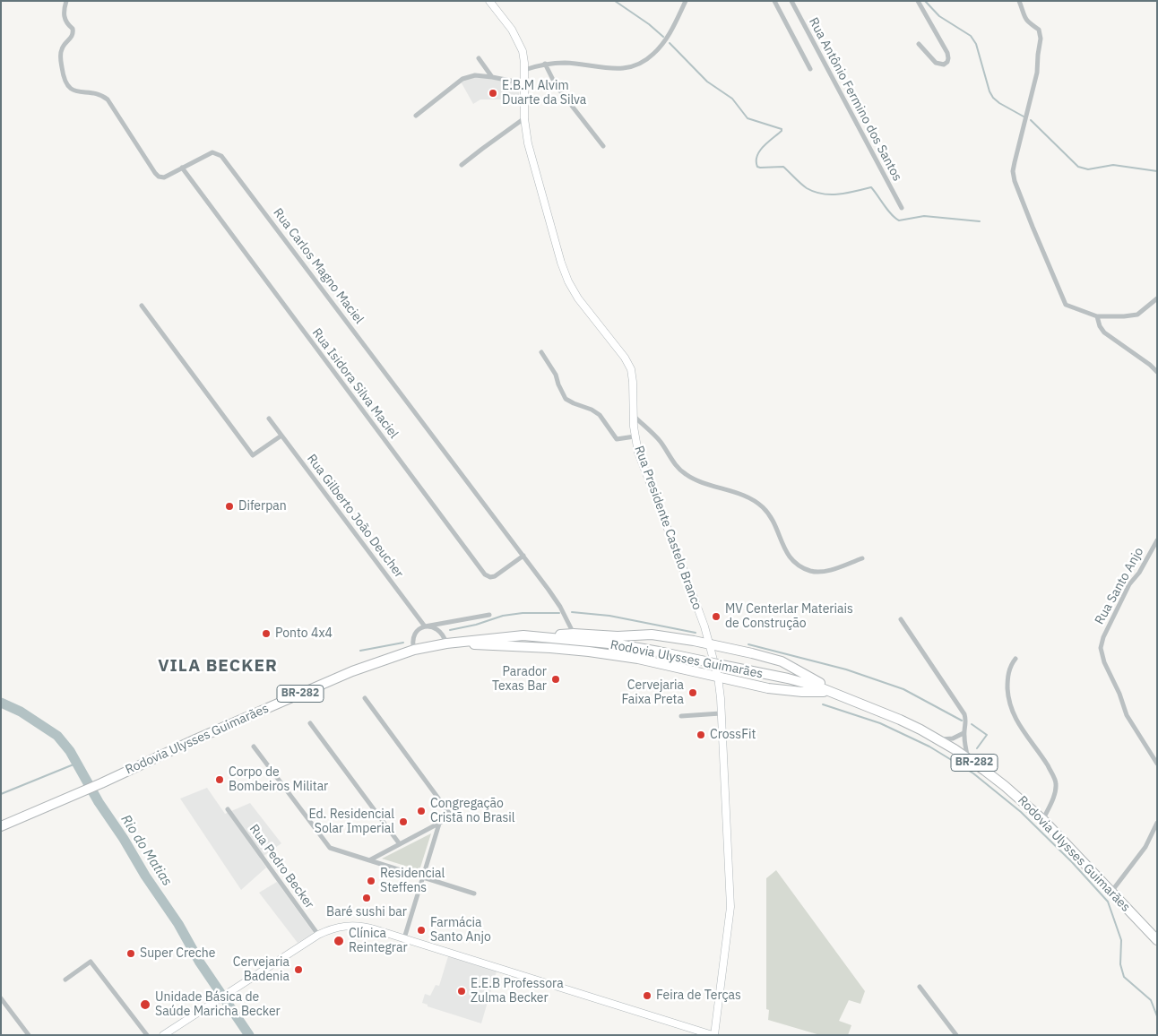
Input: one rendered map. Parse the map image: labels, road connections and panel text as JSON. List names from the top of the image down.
{
  "streets": {
    "highway": ["Rodovia Ulysses Guimarães", "BR-282"],
    "street": [
      "Rua Antônio Fermino dos Santos",
      "Rua Carlos Magno Maciel",
      "Rua Isidora Silva Maciel",
      "Rua Gilberto João Deucher",
      "Rua Presidente Castelo Branco",
      "Rua Santo Anjo",
      "Rua Pedro Becker"
    ]
  },
  "crossings": [
    ["Rua Carlos Magno Maciel", "Rua Isidora Silva Maciel"]
  ],
  "districts": ["VILA BECKER"],
  "water": ["Rio do Matias"],
  "places": [
    "E.B.M Alvim Duarte da Silva",
    "Diferpan",
    "MV Centerlar Materiais de Construção",
    "Ponto 4x4",
    "Parador Texas Bar",
    "Cervejaria Faixa Preta",
    "CrossFit",
    "Corpo de Bombeiros Militar",
    "Congregação Cristã no Brasil",
    "Ed. Residencial Solar Imperial",
    "Residencial Steffens",
    "Baré sushi bar",
    "Farmácia Santo Anjo",
    "Clínica Reintegrar",
    "Super Creche",
    "Cervejaria Badenia",
    "E.E.B Professora Zulma Becker",
    "Feira de Terças",
    "Unidade Básica de Saúde Maricha Becker"
  ]
}
